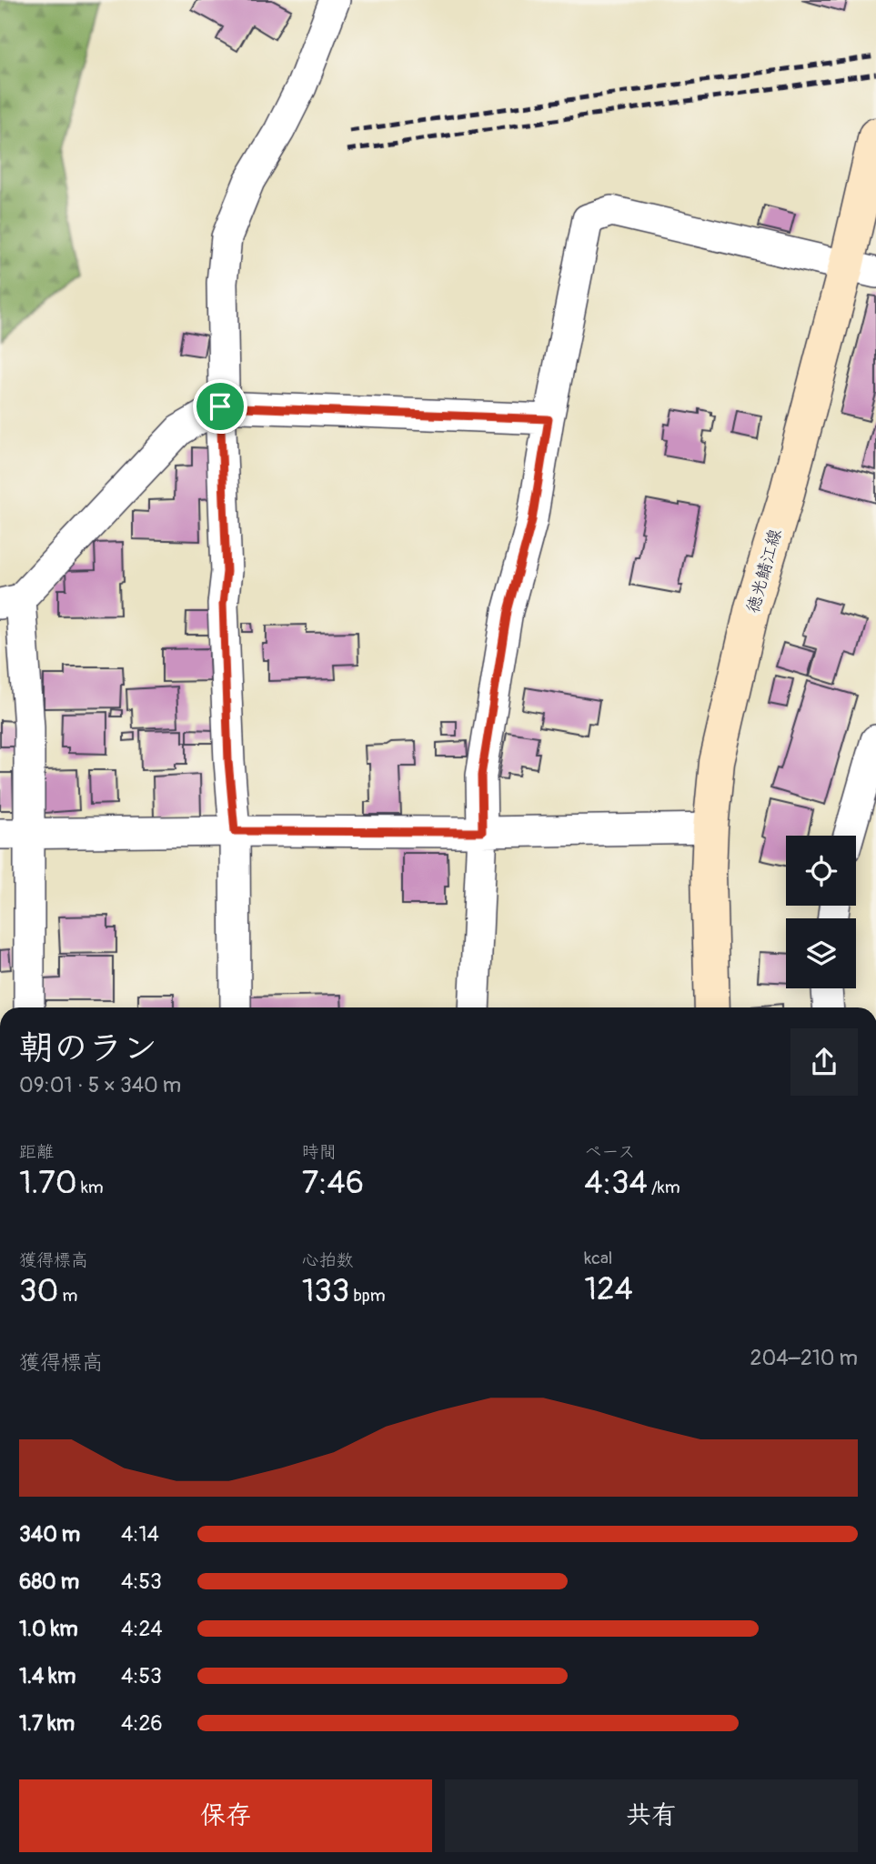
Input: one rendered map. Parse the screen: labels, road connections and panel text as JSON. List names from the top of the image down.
{
  "streets": {
    "main road": ["徳光鯖江線"]
  },
  "page": {
    "heading": ["朝のラン", "09:01 · 5 × 340 m"],
    "stats": [
      ["距離", "1.70 km"],
      ["時間", "7:46"],
      ["ペース", "4:34 /km"],
      ["獲得標高", "30 m"],
      ["心拍数", "133 bpm"],
      ["kcal", "124"]
    ],
    "chart": ["獲得標高", "204–210 m"],
    "list": [
      {
        "name": "340 m",
        "note": "4:14"
      },
      {
        "name": "680 m",
        "note": "4:53"
      },
      {
        "name": "1.0 km",
        "note": "4:24"
      },
      {
        "name": "1.4 km",
        "note": "4:53"
      },
      {
        "name": "1.7 km",
        "note": "4:26"
      }
    ],
    "buttons": ["保存", "共有"]
  }
}
